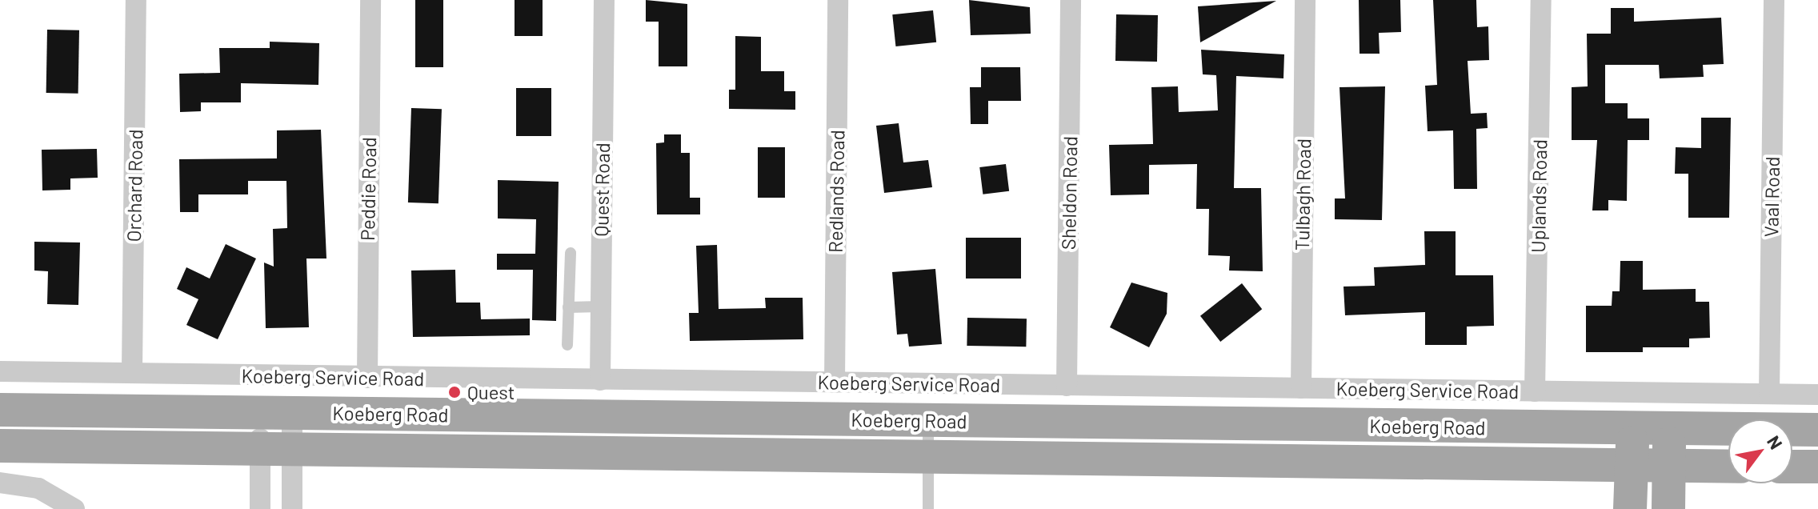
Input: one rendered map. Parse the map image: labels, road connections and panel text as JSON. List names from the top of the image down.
{
  "streets": {
    "main road": ["Koeberg Road"],
    "street": [
      "Orchard Road",
      "Peddie Road",
      "Quest Road",
      "Redlands Road",
      "Sheldon Road",
      "Tulbagh Road",
      "Uplands Road",
      "Vaal Road",
      "Koeberg Service Road"
    ]
  },
  "crossings": [
    ["Orchard Road", "Koeberg Service Road"],
    ["Peddie Road", "Koeberg Service Road"],
    ["Quest Road", "Koeberg Service Road"],
    ["Redlands Road", "Koeberg Service Road"],
    ["Sheldon Road", "Koeberg Service Road"],
    ["Tulbagh Road", "Koeberg Service Road"],
    ["Uplands Road", "Koeberg Service Road"],
    ["Vaal Road", "Koeberg Service Road"]
  ],
  "places": ["Quest"],
  "north": "top right"
}
